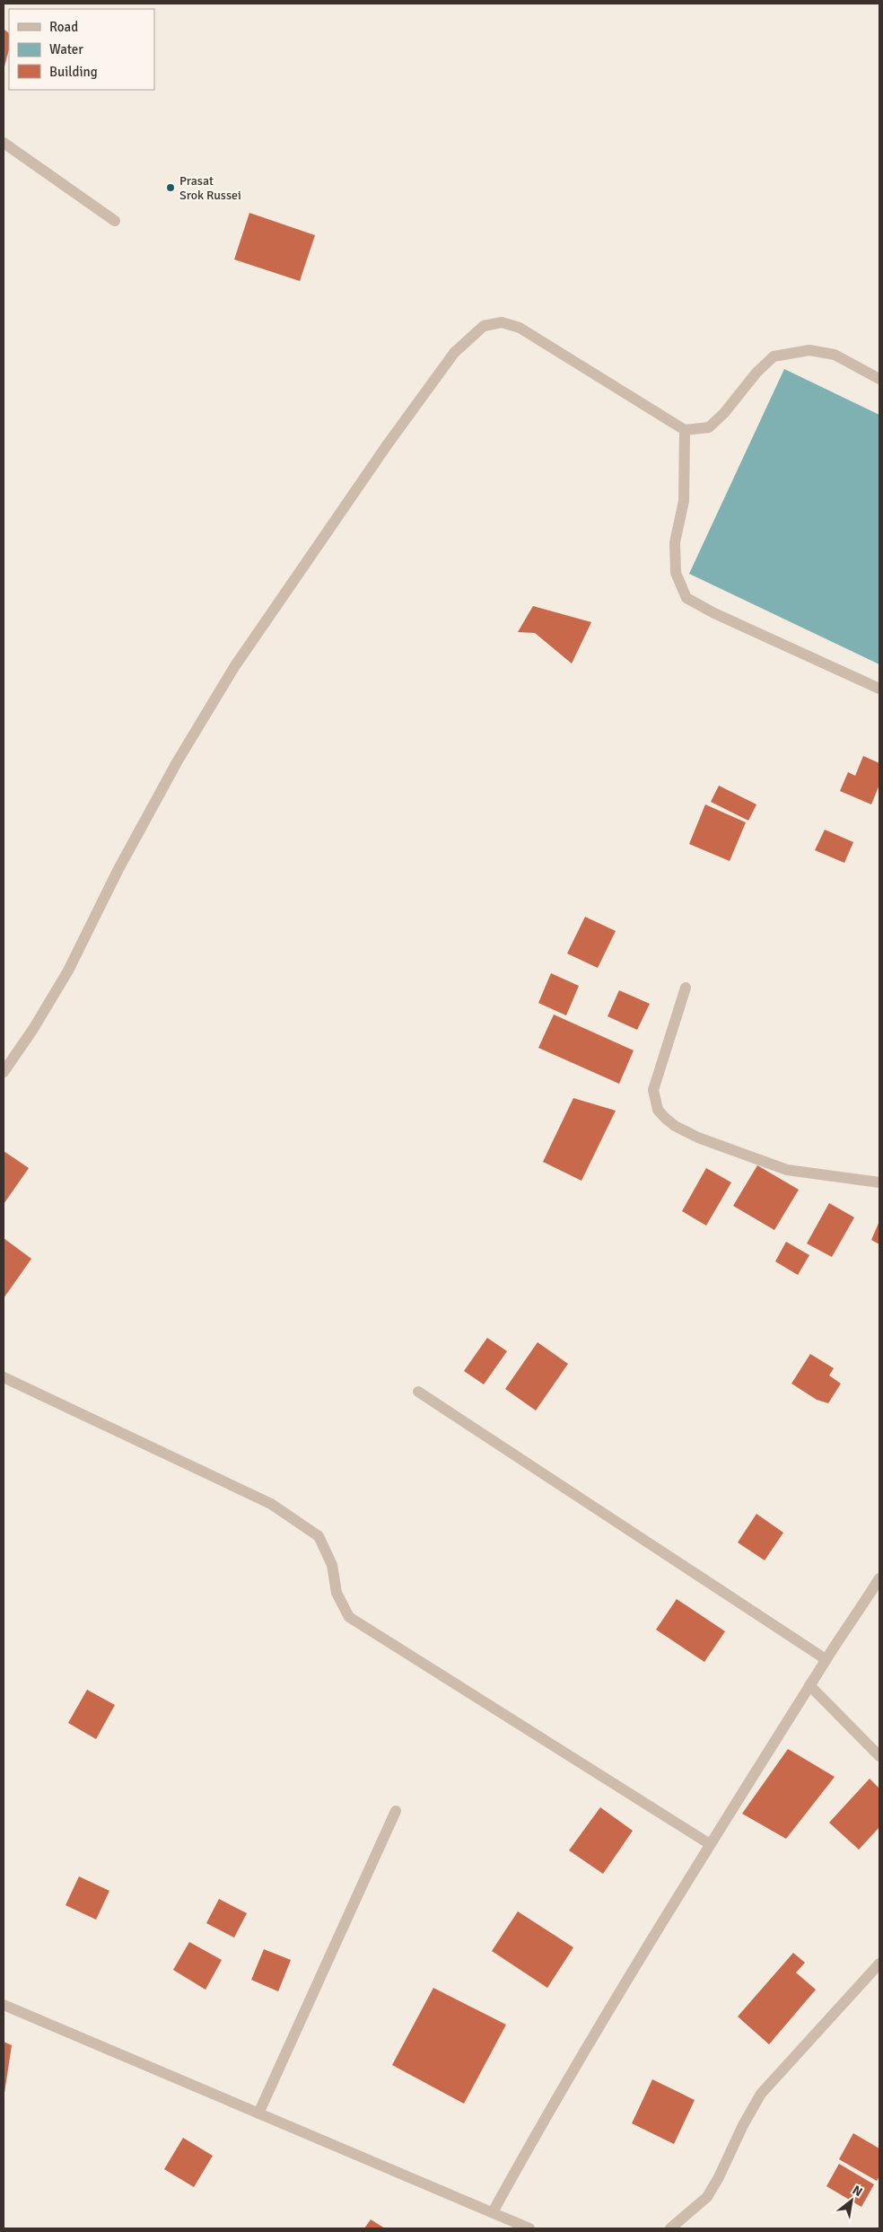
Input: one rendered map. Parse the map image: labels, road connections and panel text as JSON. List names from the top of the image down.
{
  "places": ["Prasat Srok Russei"],
  "legend": ["Road", "Water", "Building"],
  "north": "top right"
}
